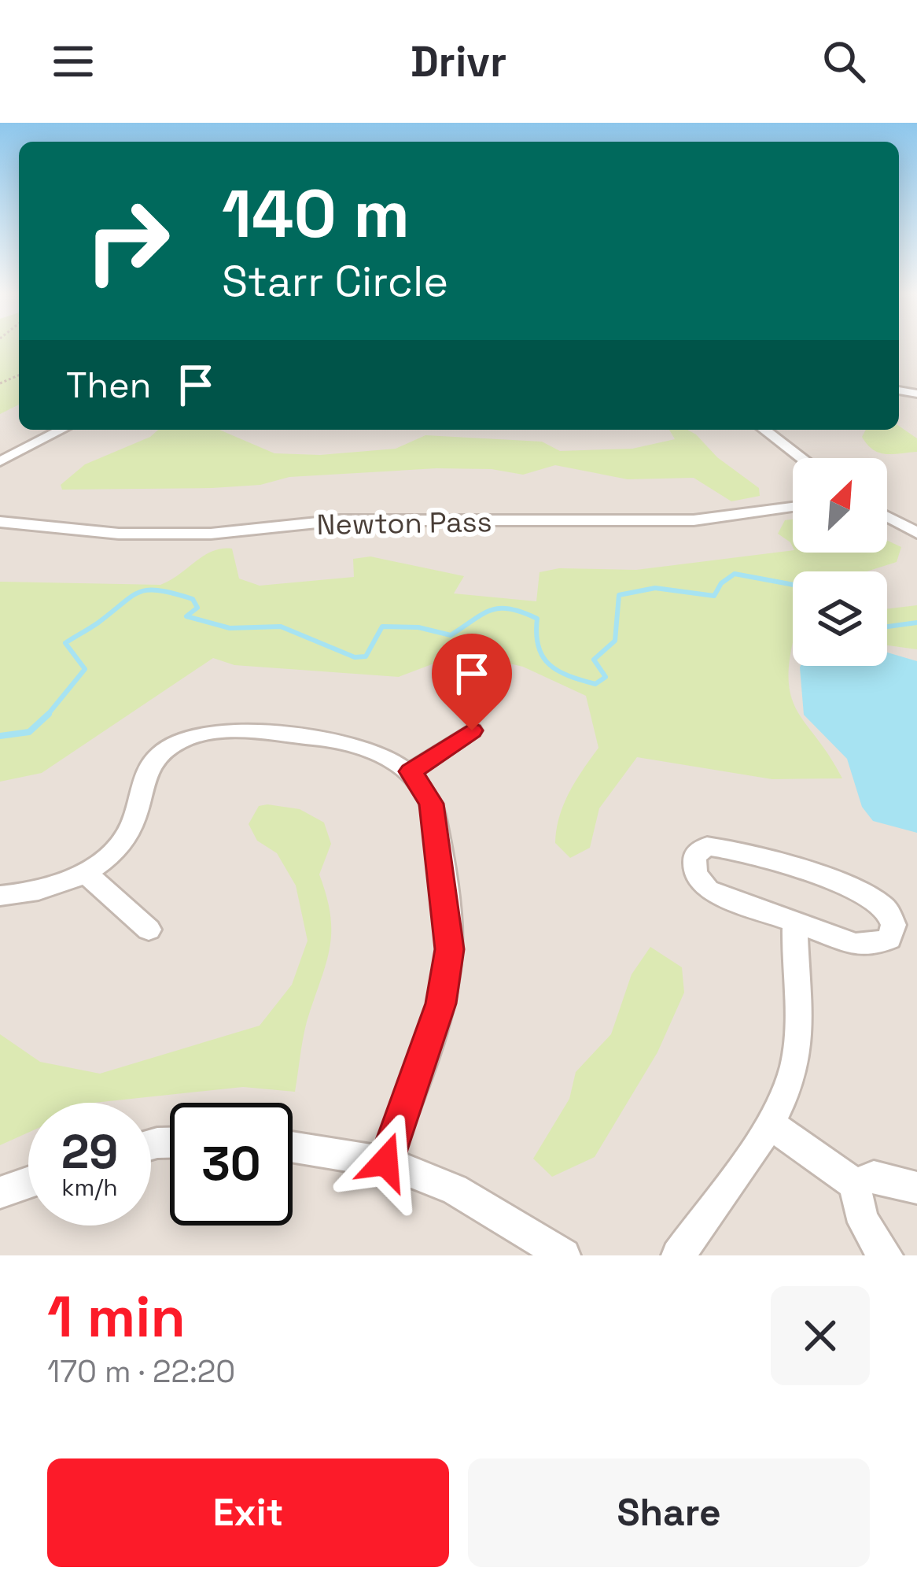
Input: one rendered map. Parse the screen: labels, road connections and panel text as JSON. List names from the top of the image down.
{
  "streets": {
    "street": ["Newton Pass"]
  },
  "north": "top right",
  "page": {
    "header": "Drivr",
    "turn": ["140 m", "Starr Circle"],
    "then": "Then",
    "speed": "29 km/h",
    "limit": "30",
    "heading": ["1 min", "170 m · 22:20"],
    "buttons": ["Exit", "Share"]
  }
}
